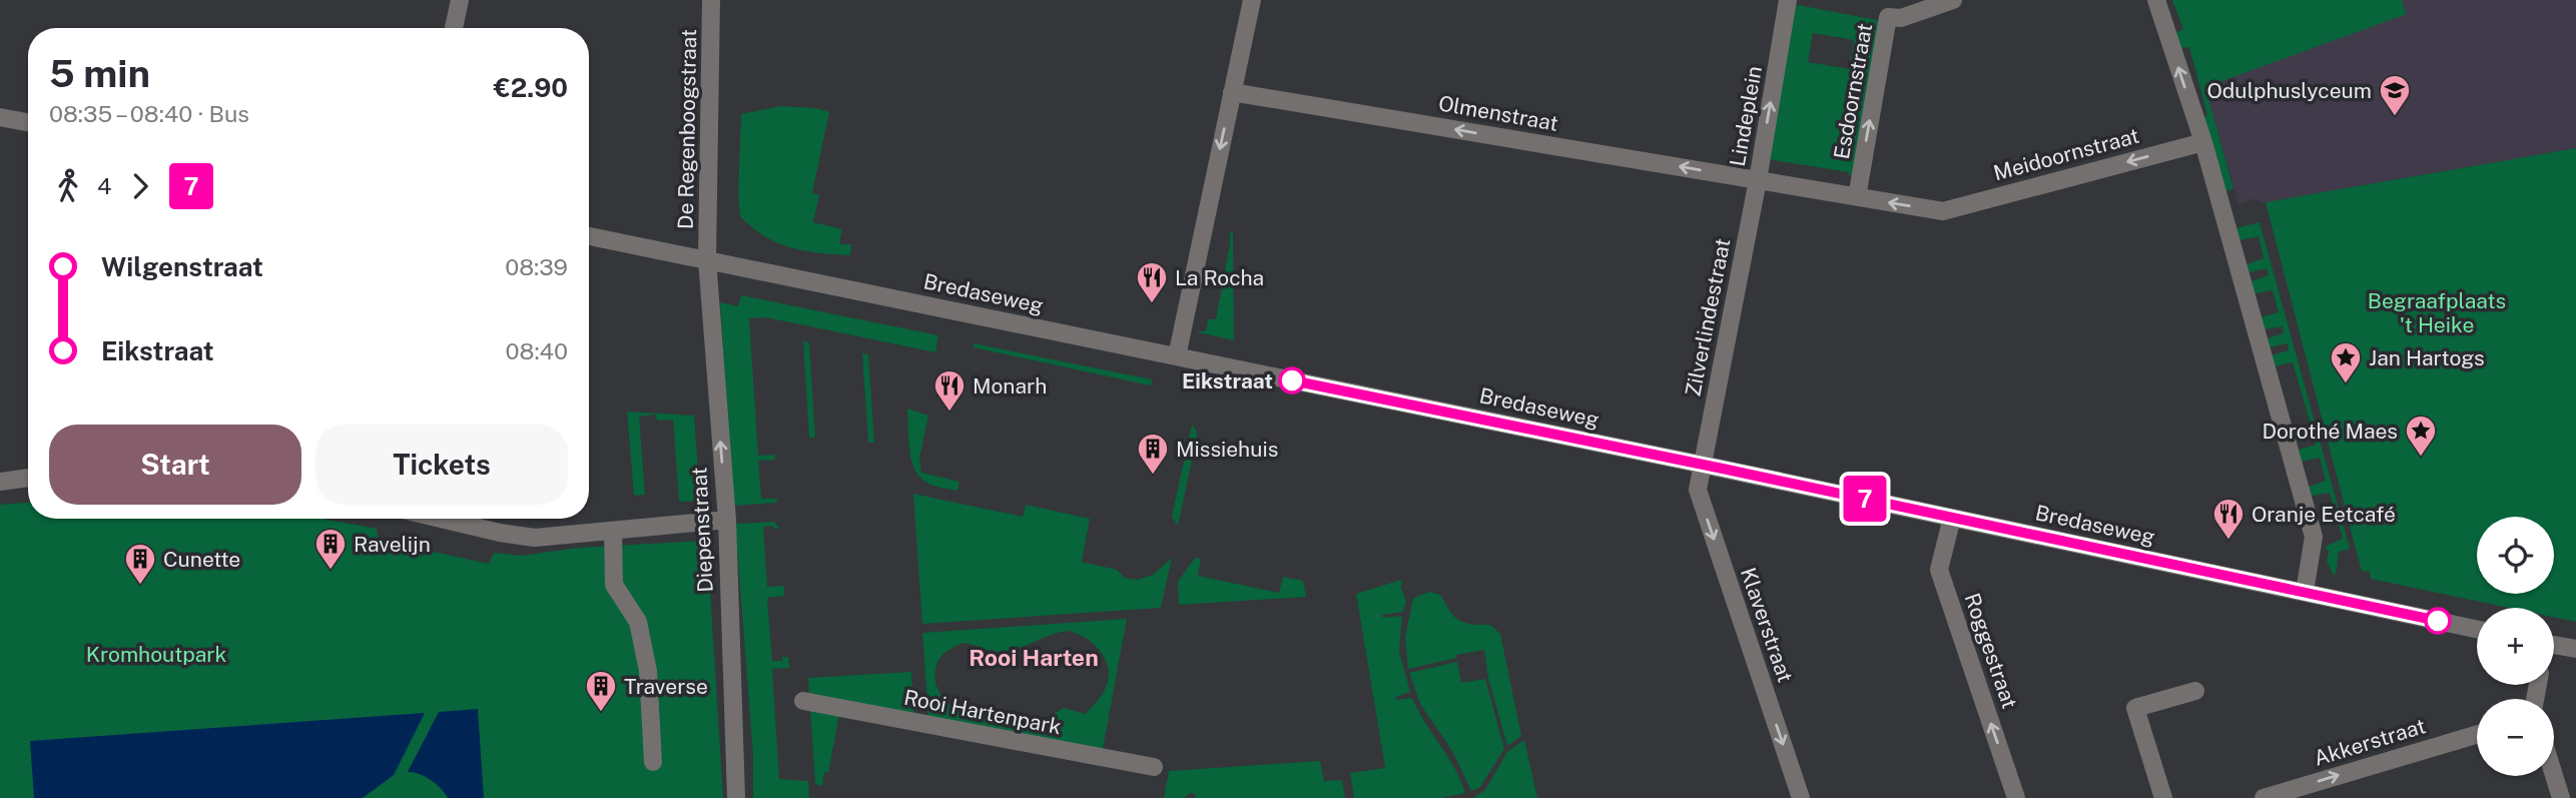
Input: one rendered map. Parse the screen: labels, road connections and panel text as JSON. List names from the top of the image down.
{
  "streets": {
    "street": [
      "Esdoornstraat",
      "Olmenstraat",
      "Lindeplein",
      "De Regenboogstraat",
      "Meidoornstraat",
      "Bredaseweg",
      "Zilverlindestraat",
      "Diepenstraat",
      "Klaverstraat",
      "Roggestraat",
      "Rooi Hartenpark",
      "Akkerstraat"
    ]
  },
  "crossings": [
    ["Esdoornstraat", "Lindeplein"],
    ["Olmenstraat", "Lindeplein"],
    ["Olmenstraat", "Zilverlindestraat"],
    ["Lindeplein", "Meidoornstraat"],
    ["Lindeplein", "Zilverlindestraat"],
    ["De Regenboogstraat", "Bredaseweg"],
    ["De Regenboogstraat", "Diepenstraat"],
    ["Bredaseweg", "Zilverlindestraat"],
    ["Bredaseweg", "Diepenstraat"],
    ["Bredaseweg", "Klaverstraat"],
    ["Bredaseweg", "Roggestraat"],
    ["Zilverlindestraat", "Klaverstraat"]
  ],
  "one_way": [
    "Esdoornstraat",
    "Olmenstraat",
    "Meidoornstraat",
    "Diepenstraat",
    "Klaverstraat",
    "Roggestraat",
    "Akkerstraat"
  ],
  "districts": ["Rooi Harten"],
  "parks": ["Begraafplaats 't Heike", "Kromhoutpark"],
  "places": {
    "school or university": ["Odulphuslyceum"],
    "restaurant": ["La Rocha", "Monarh", "Oranje Eetcafé"],
    "other": ["Eikstraat"],
    "place": ["Jan Hartogs", "Dorothé Maes"],
    "building": [
      "Missiehuis",
      "Ravelijn",
      "Cunette",
      "Traverse"
    ]
  },
  "lines": ["bus line 7"],
  "page": {
    "on_map": "7",
    "heading": ["5 min", "08:35 – 08:40 · Bus", "€2.90"],
    "legs": ["4", "7"],
    "list": [
      {
        "name": "Wilgenstraat",
        "value": "08:39"
      },
      {
        "name": "Eikstraat",
        "value": "08:40"
      }
    ],
    "buttons": ["Start", "Tickets"],
    "map_buttons": ["+", "−"]
  }
}
